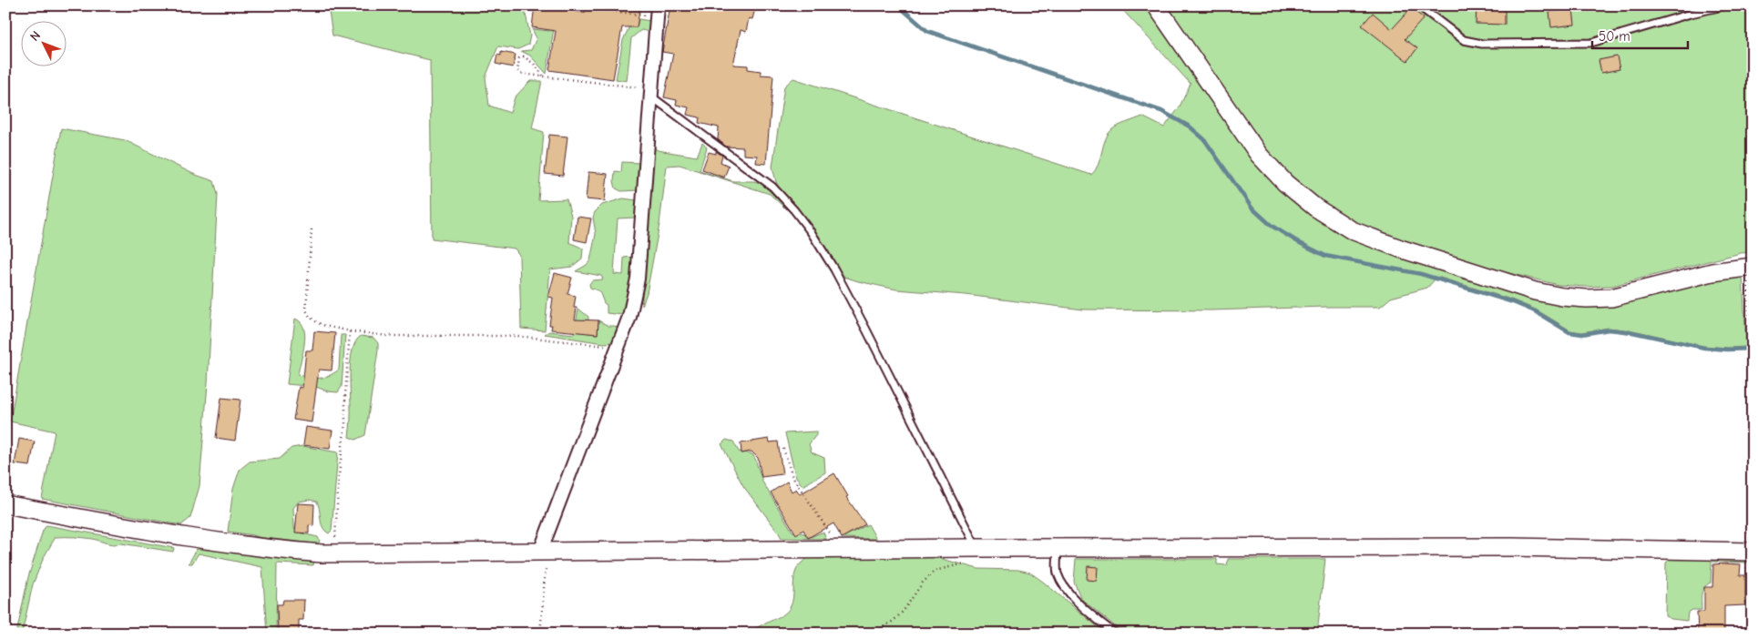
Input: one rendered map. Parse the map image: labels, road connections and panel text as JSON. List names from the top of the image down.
{
  "scale_bar": "50 m",
  "north": "top left"
}
